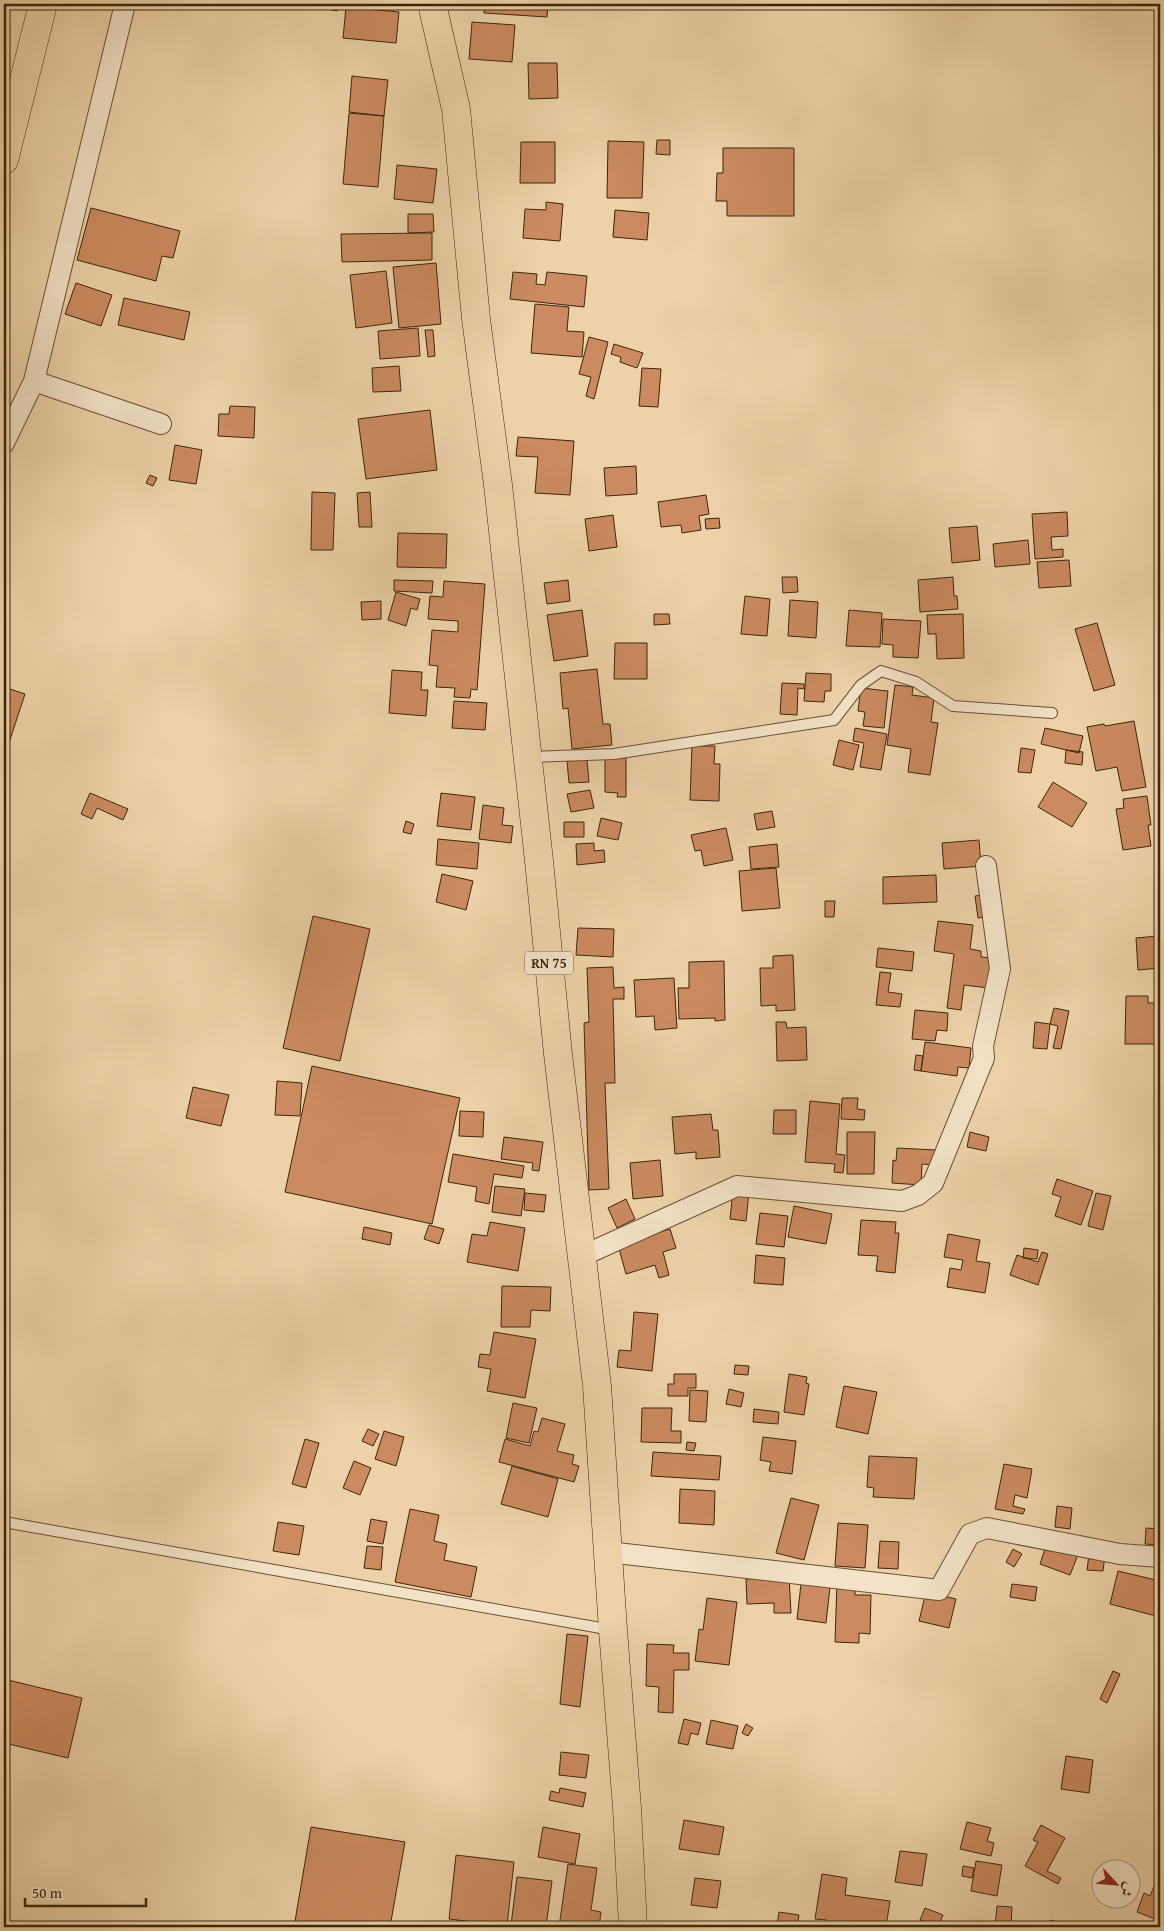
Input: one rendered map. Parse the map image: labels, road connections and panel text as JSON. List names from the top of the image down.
{
  "streets": {
    "main road": ["RN 75"]
  },
  "scale_bar": "50 m",
  "north": "bottom right"
}
